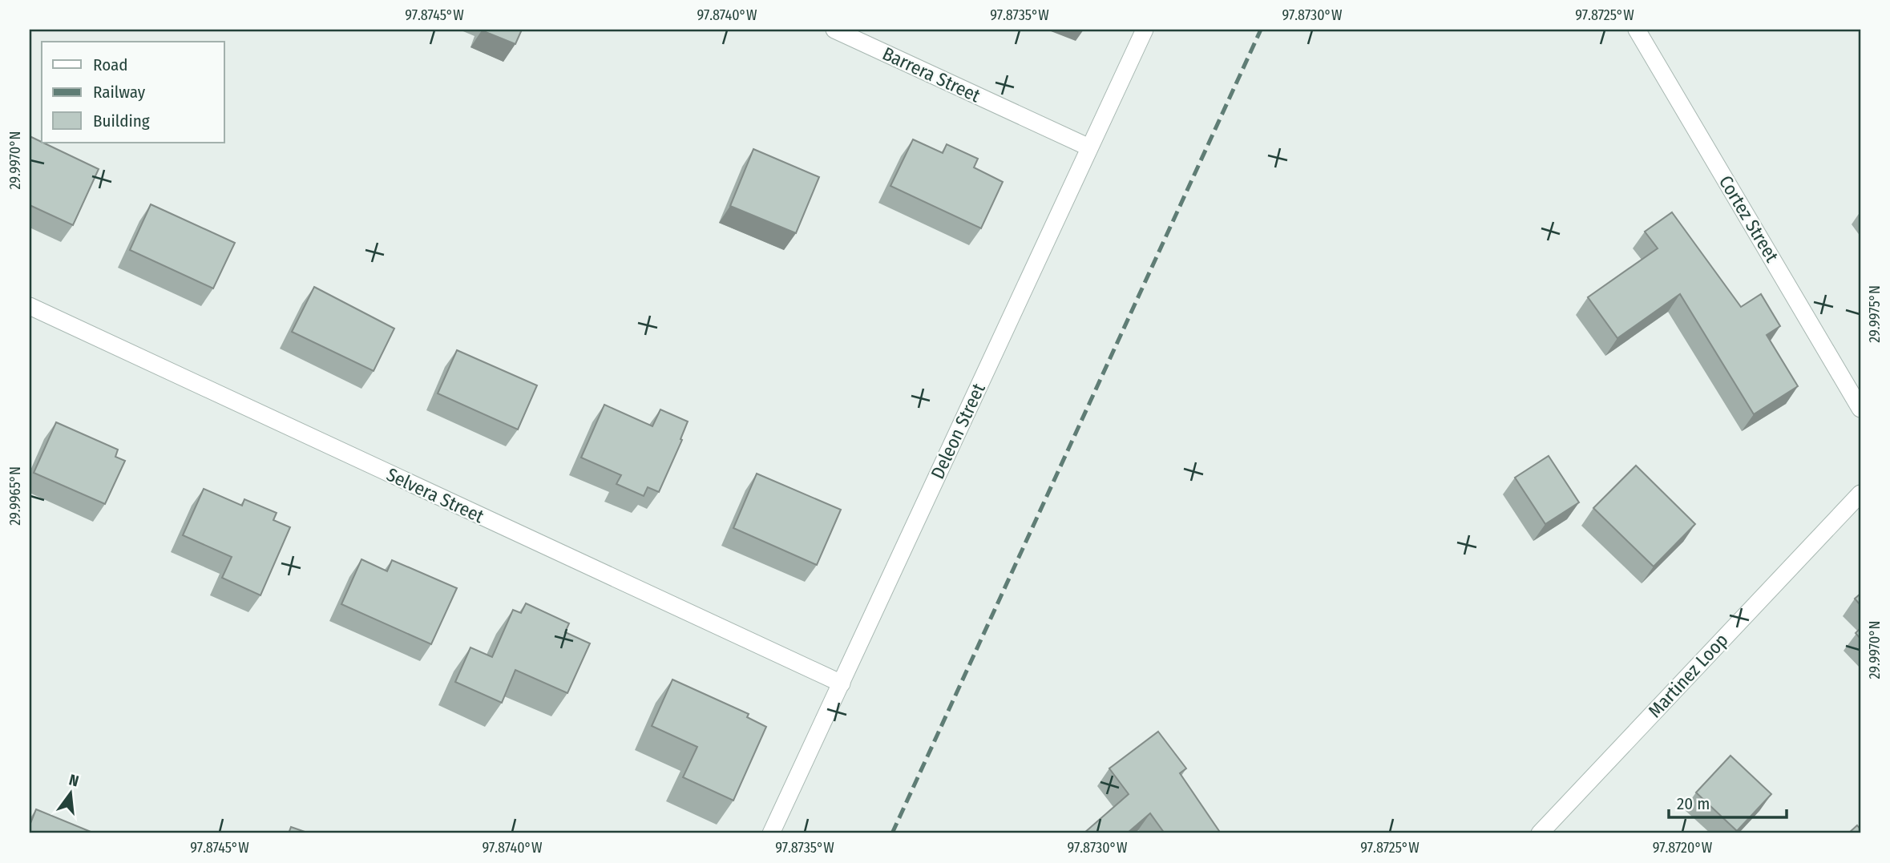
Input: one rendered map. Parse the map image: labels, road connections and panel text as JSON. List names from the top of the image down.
{
  "streets": {
    "street": [
      "Barrera Street",
      "Cortez Street",
      "Deleon Street",
      "Selvera Street",
      "Martinez Loop"
    ]
  },
  "crossings": [
    ["Barrera Street", "Deleon Street"],
    ["Deleon Street", "Selvera Street"]
  ],
  "legend": ["Road", "Railway", "Building"],
  "scale_bar": "20 m",
  "north": "top",
  "coordinates": [
    "97.8745°W",
    "97.8740°W",
    "97.8735°W",
    "97.8730°W",
    "97.8725°W",
    "29.9970°N",
    "29.9975°N",
    "29.9965°N",
    "97.8720°W"
  ]
}
